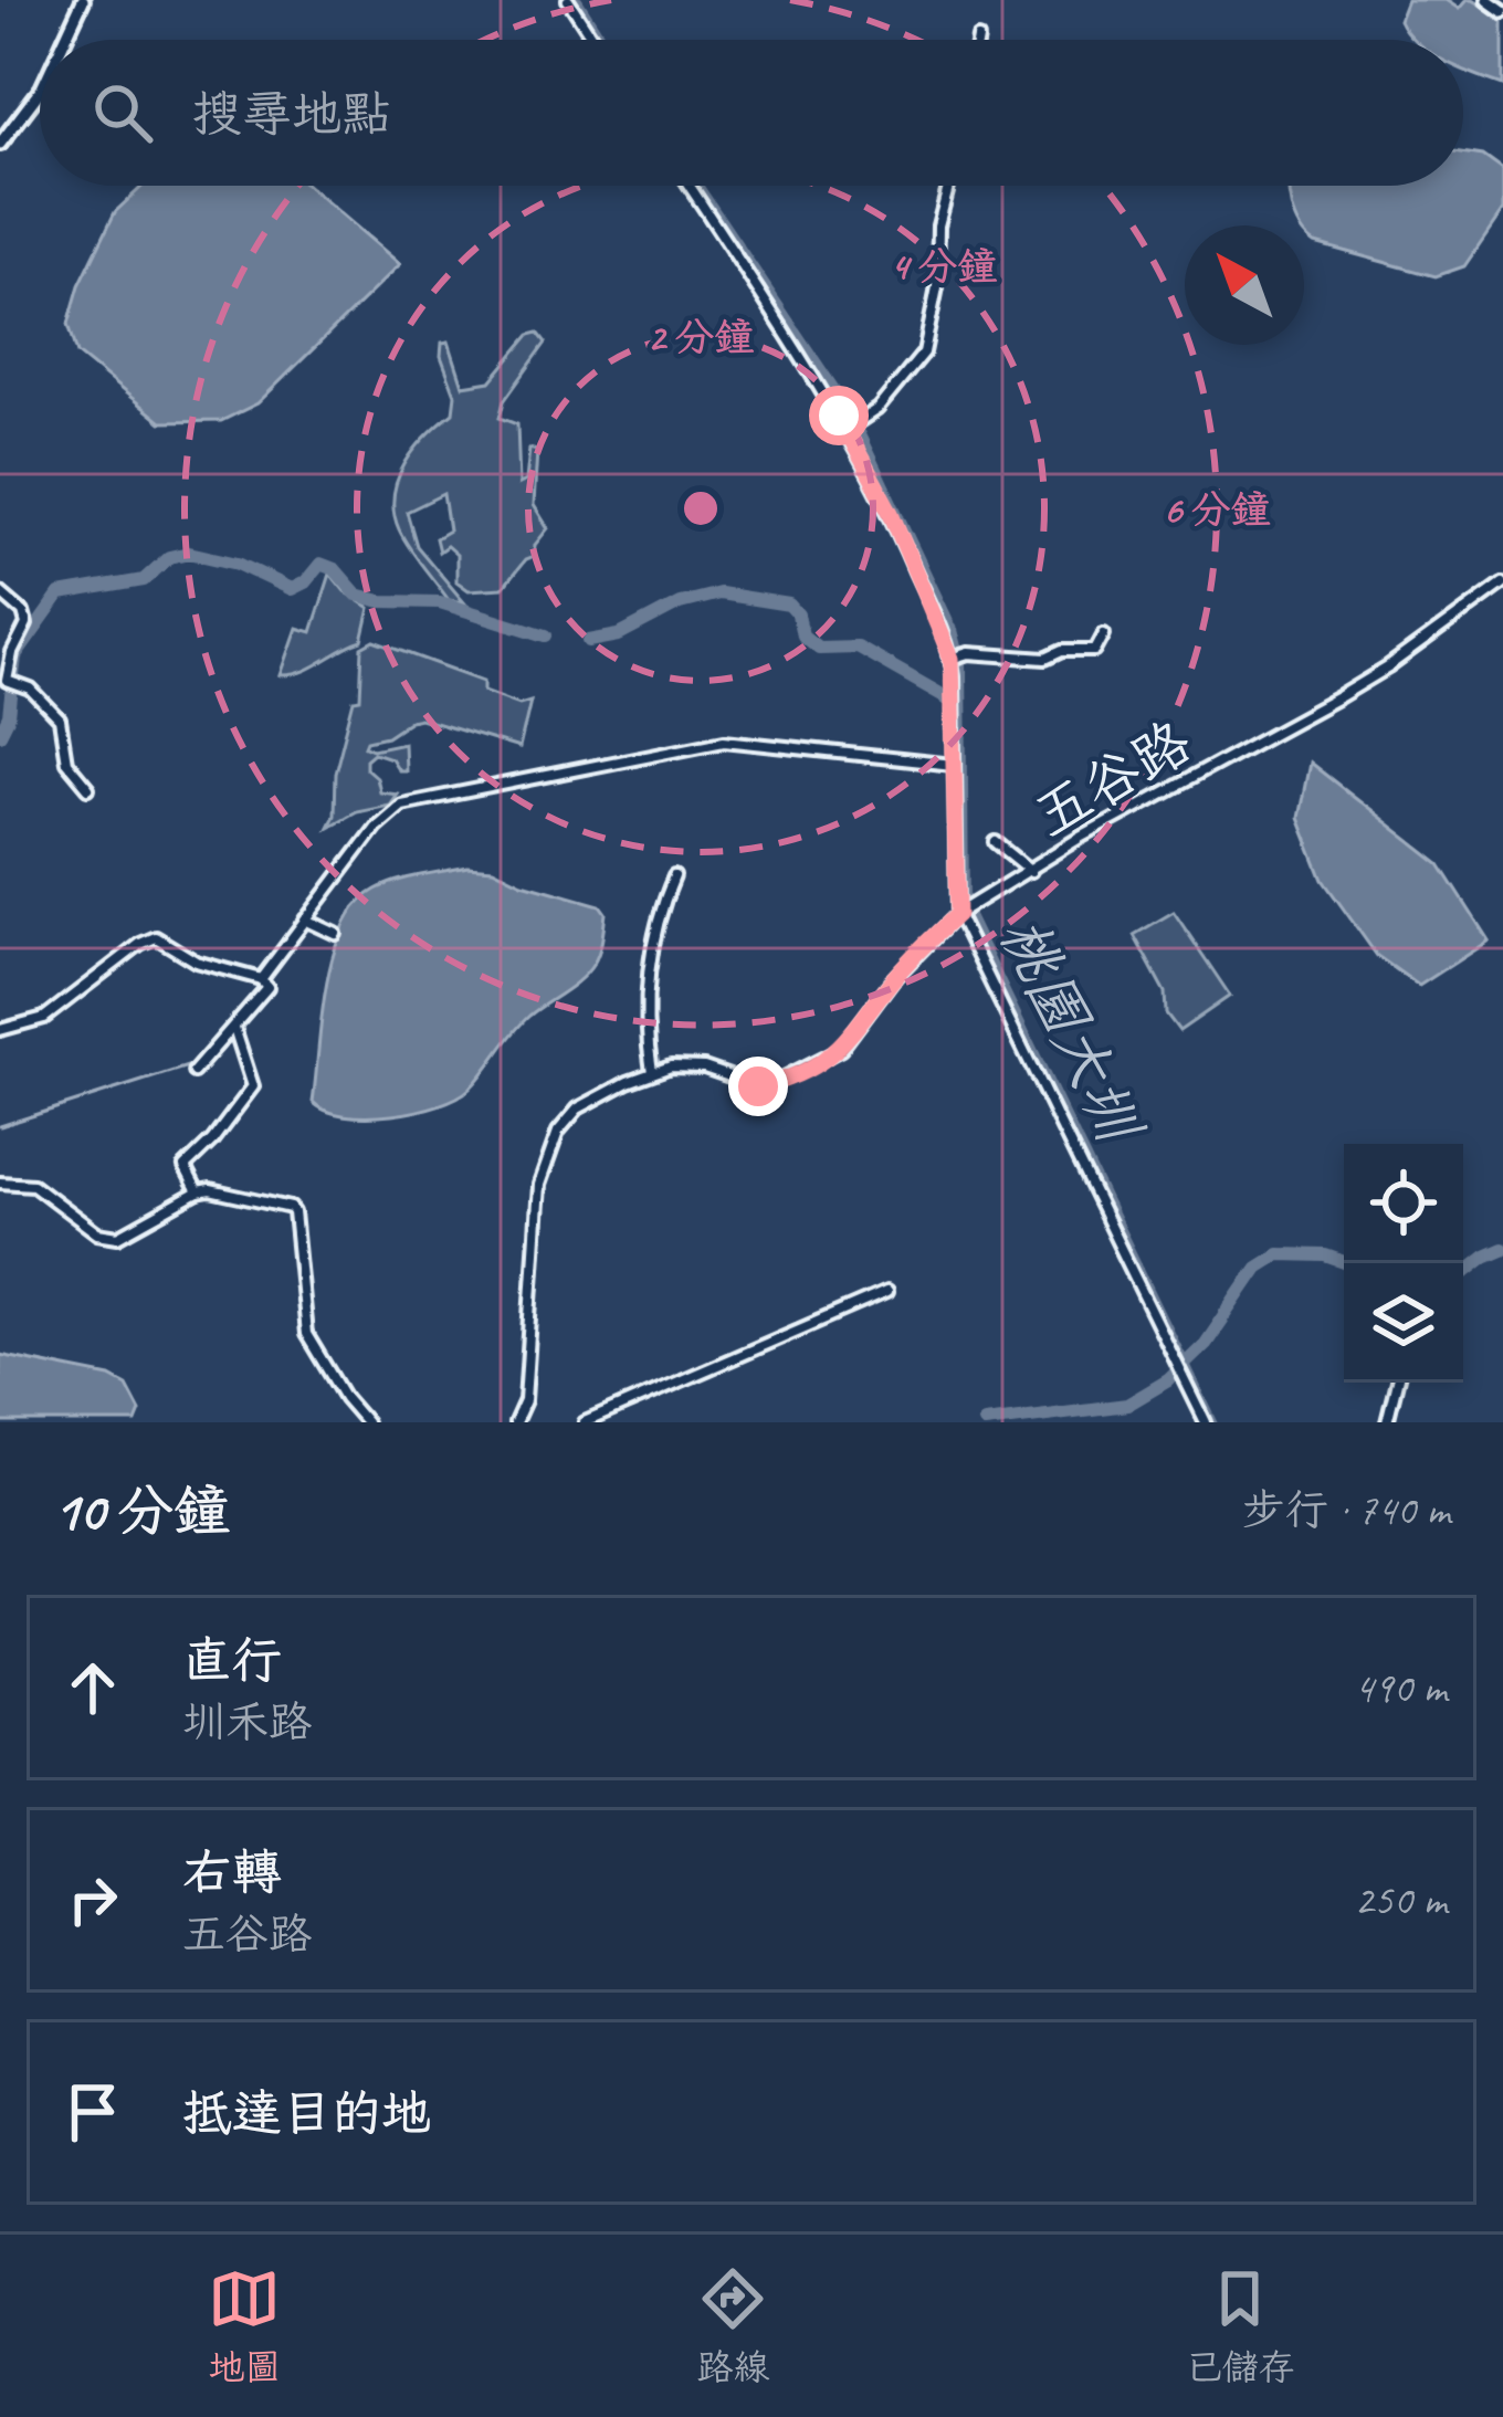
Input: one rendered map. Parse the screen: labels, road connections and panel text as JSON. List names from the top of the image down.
{
  "streets": {
    "street": ["五谷路"]
  },
  "water": ["桃園大圳"],
  "north": "top left",
  "page": {
    "search": "搜尋地點",
    "heading": ["10 分鐘", "步行 · 740 m"],
    "list": [
      ["直行", "圳禾路", "490 m"],
      ["右轉", "五谷路", "250 m"],
      "抵達目的地"
    ],
    "nav": ["地圖", "路線", "已儲存"]
  },
  "rings": ["4 分鐘", "2 分鐘", "6 分鐘"]
}
